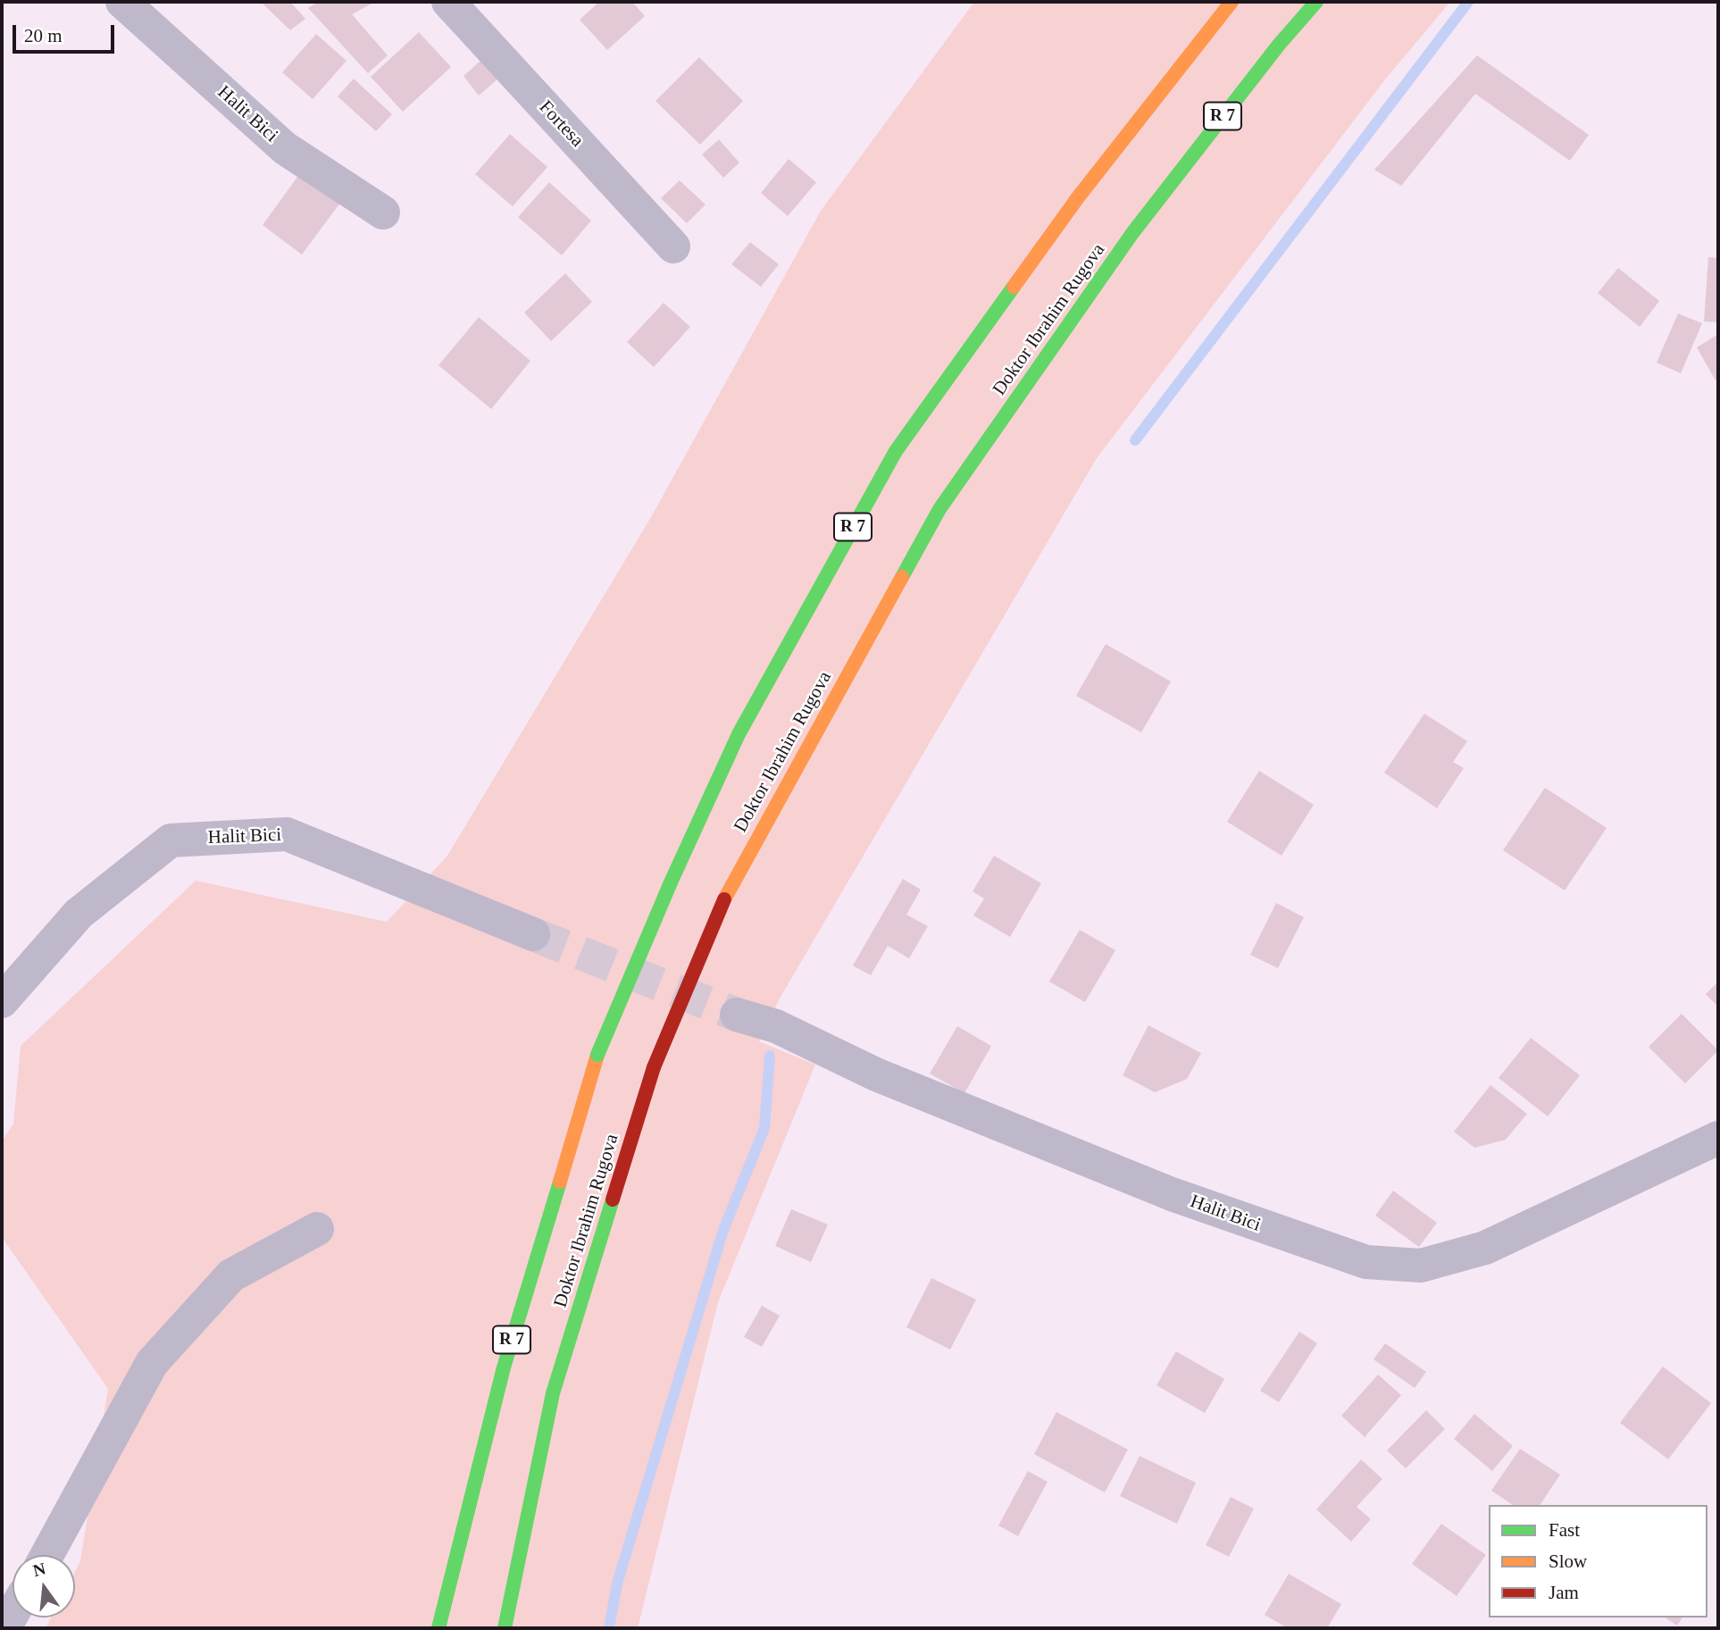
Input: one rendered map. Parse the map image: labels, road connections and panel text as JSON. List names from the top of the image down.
{
  "streets": {
    "highway": ["R 7", "Doktor Ibrahim Rugova"],
    "street": ["Halit Bici", "Fortesa"]
  },
  "legend": ["Fast", "Slow", "Jam"],
  "scale_bar": "20 m",
  "north": "top"
}
